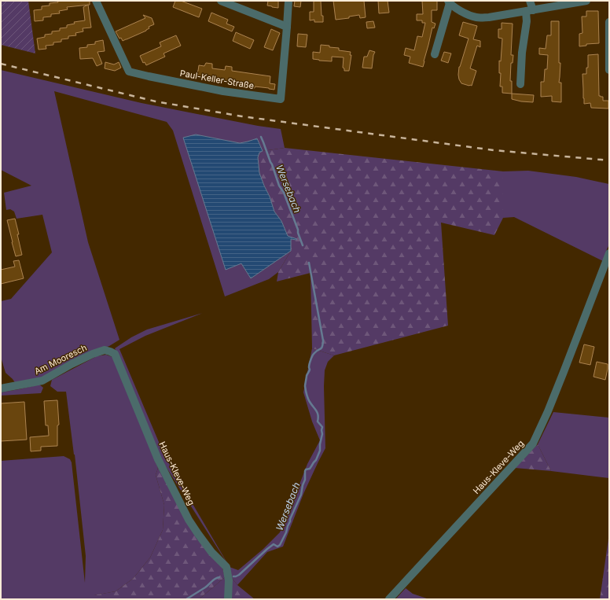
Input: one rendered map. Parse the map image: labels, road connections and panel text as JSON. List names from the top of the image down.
{
  "streets": {
    "street": ["Paul-Keller-Straße", "Am Mooresch", "Haus-Kleve-Weg"]
  },
  "crossings": [
    ["Am Mooresch", "Haus-Kleve-Weg"]
  ],
  "water": ["Wersebach"]
}
